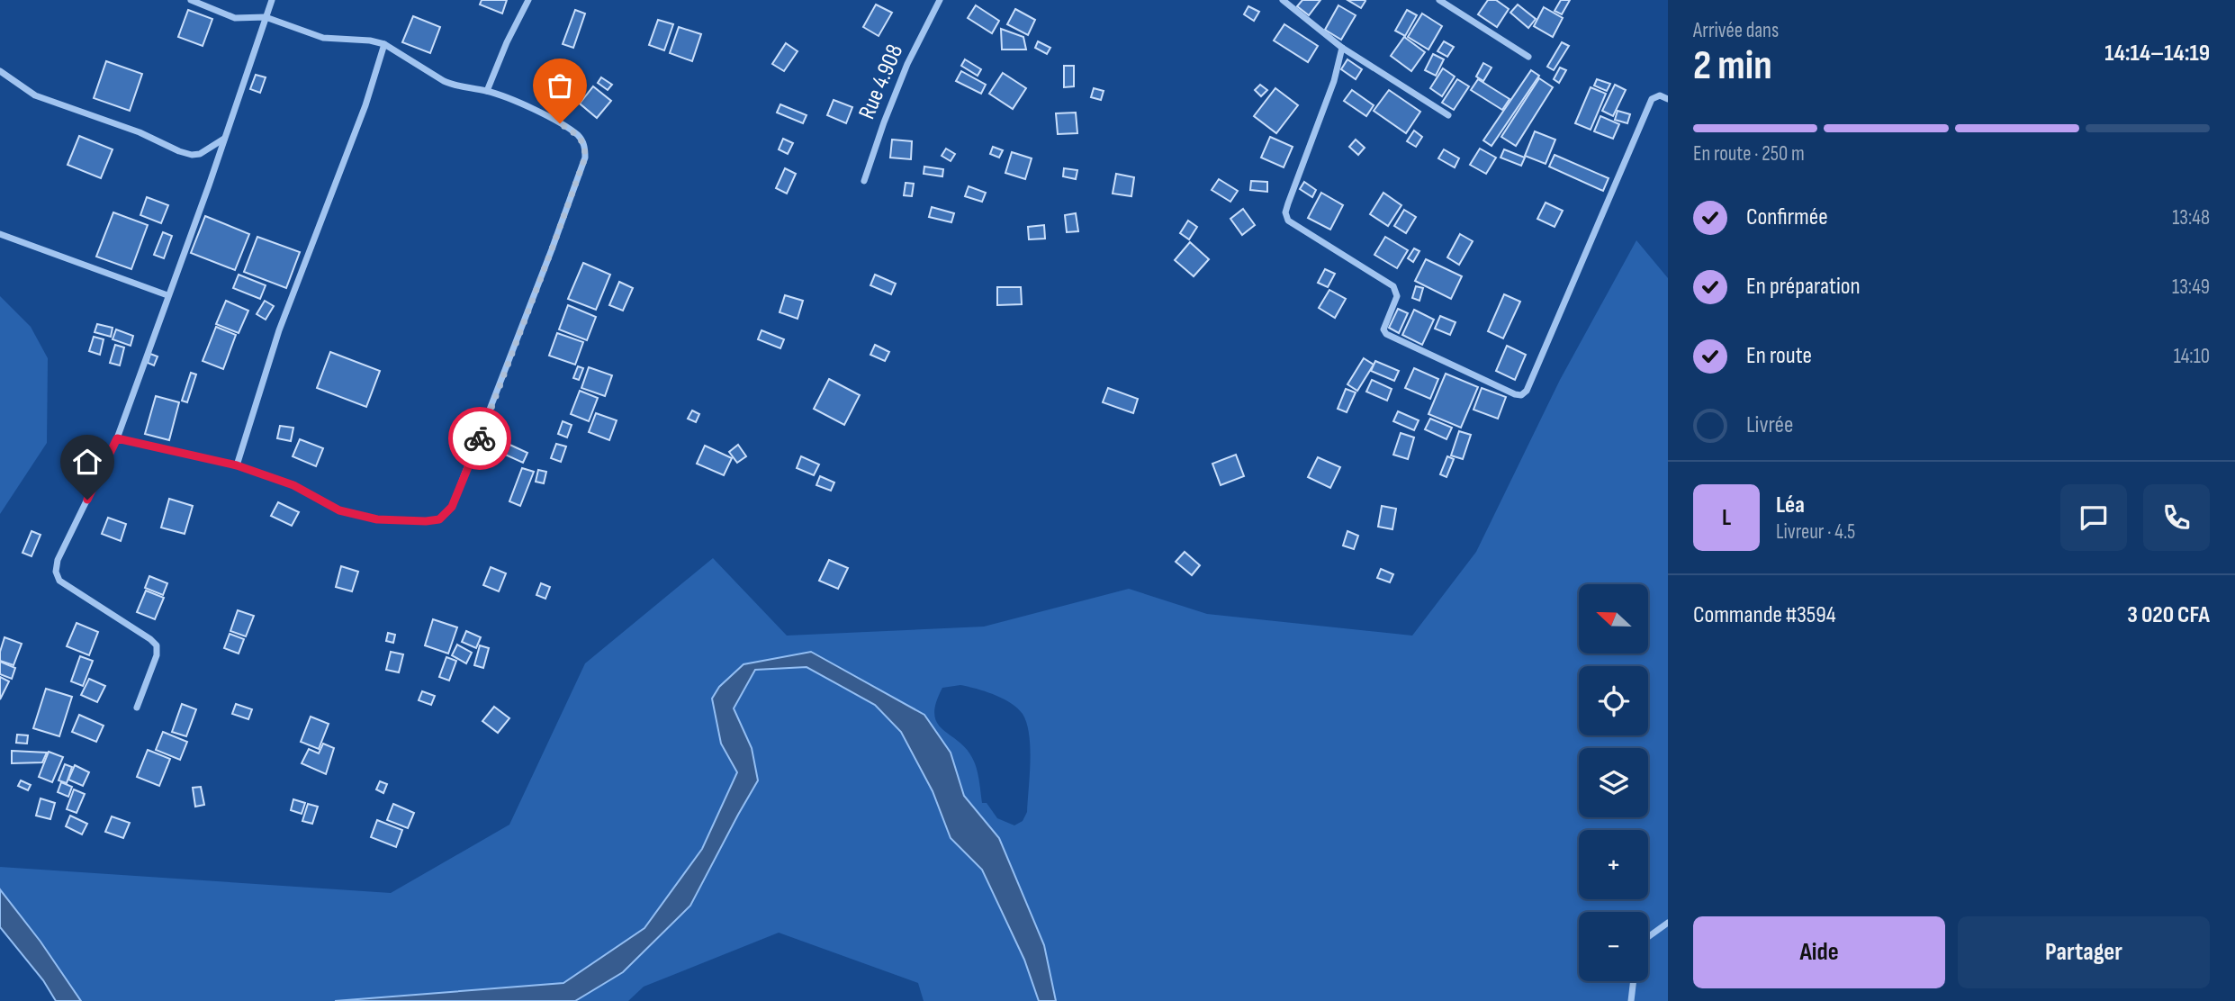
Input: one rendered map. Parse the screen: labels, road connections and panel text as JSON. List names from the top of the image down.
{
  "streets": {
    "street": ["Rue 4.908"]
  },
  "north": "left",
  "page": {
    "heading": ["2 min", "Arrivée dans", "14:14–14:19"],
    "panel": [
      "Léa",
      "Livreur · 4.5",
      "Commande #3594",
      "3 020 CFA"
    ],
    "bar": "En route · 250 m",
    "list": [
      ["Confirmée", "13:48"],
      ["En préparation", "13:49"],
      ["En route", "14:10"],
      "Livrée"
    ],
    "round": "L",
    "map_buttons": ["+", "−"],
    "buttons": ["Aide", "Partager"]
  }
}
